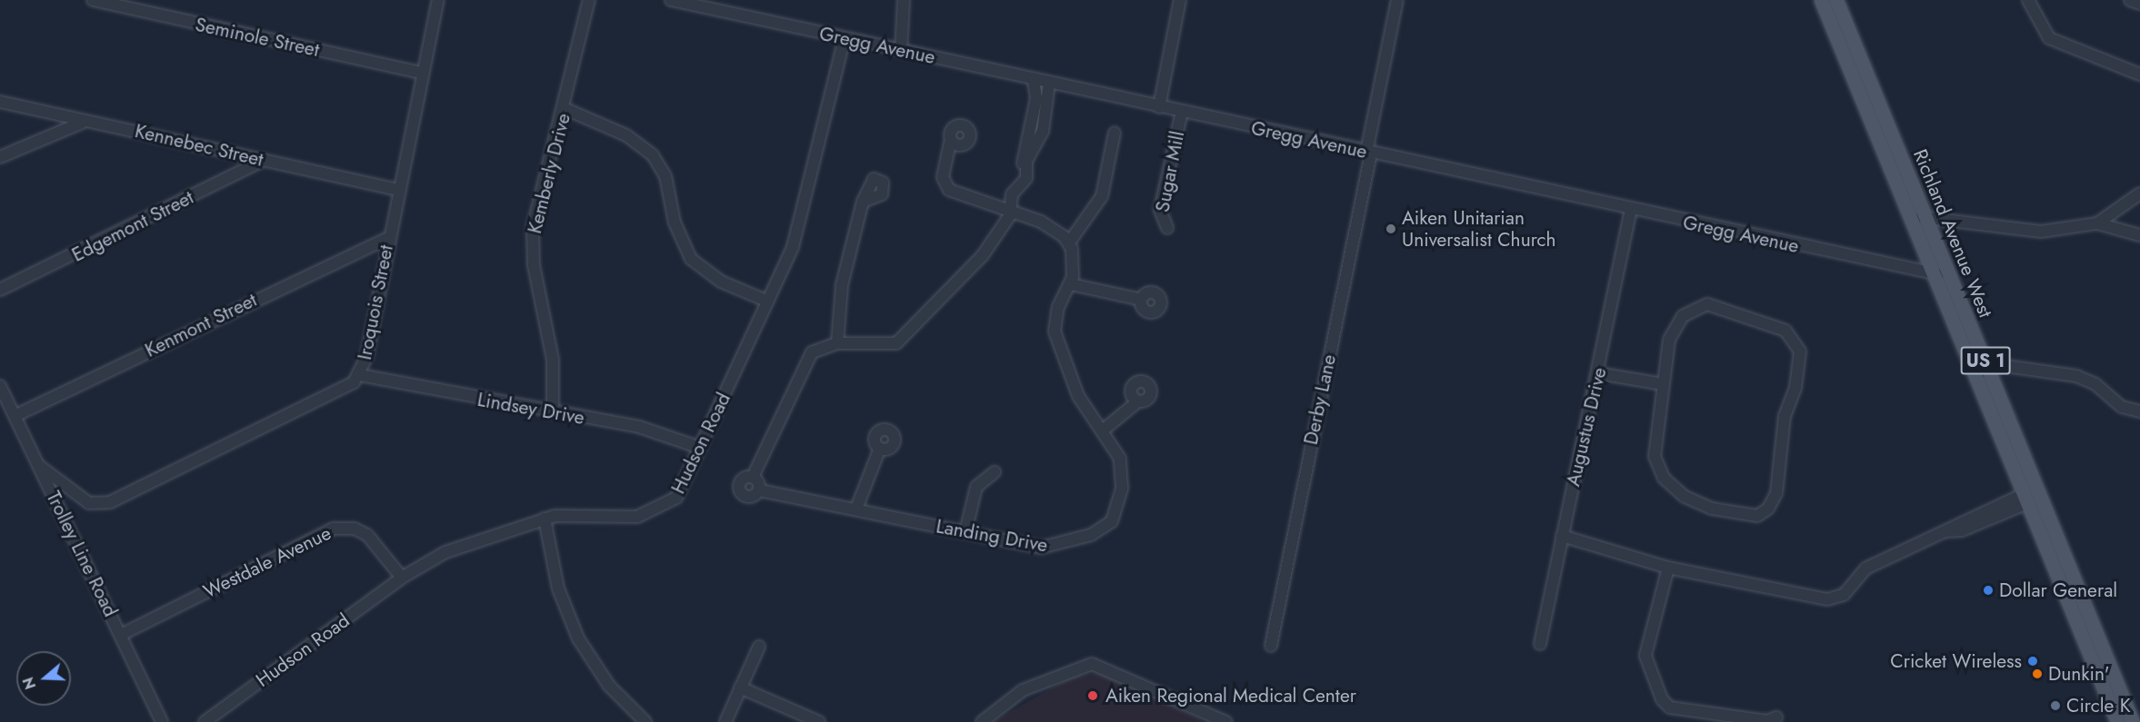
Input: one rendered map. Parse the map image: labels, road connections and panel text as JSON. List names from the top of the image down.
{
  "streets": {
    "main road": ["Richland Avenue West", "US 1"],
    "street": [
      "Seminole Street",
      "Gregg Avenue",
      "Kennebec Street",
      "Sugar Mill",
      "Kemberly Drive",
      "Edgemont Street",
      "Iroquois Street",
      "Kenmont Street",
      "Derby Lane",
      "Lindsey Drive",
      "Augustus Drive",
      "Hudson Road",
      "Landing Drive",
      "Trolley Line Road",
      "Westdale Avenue"
    ]
  },
  "crossings": [
    ["Seminole Street", "Iroquois Street"],
    ["Gregg Avenue", "Sugar Mill"],
    ["Gregg Avenue", "Richland Avenue West"],
    ["Gregg Avenue", "Derby Lane"],
    ["Gregg Avenue", "Augustus Drive"],
    ["Gregg Avenue", "Hudson Road"],
    ["Gregg Avenue", "Landing Drive"],
    ["Kennebec Street", "Edgemont Street"],
    ["Kennebec Street", "Iroquois Street"],
    ["Kemberly Drive", "Lindsey Drive"],
    ["Iroquois Street", "Kenmont Street"],
    ["Iroquois Street", "Lindsey Drive"],
    ["Iroquois Street", "Trolley Line Road"],
    ["Kenmont Street", "Trolley Line Road"],
    ["Lindsey Drive", "Hudson Road"],
    ["Hudson Road", "Westdale Avenue"],
    ["Trolley Line Road", "Westdale Avenue"]
  ],
  "places": [
    "Aiken Unitarian Universalist Church",
    "Dollar General",
    "Cricket Wireless",
    "Dunkin'",
    "Aiken Regional Medical Center",
    "Circle K"
  ],
  "north": "left"
}
